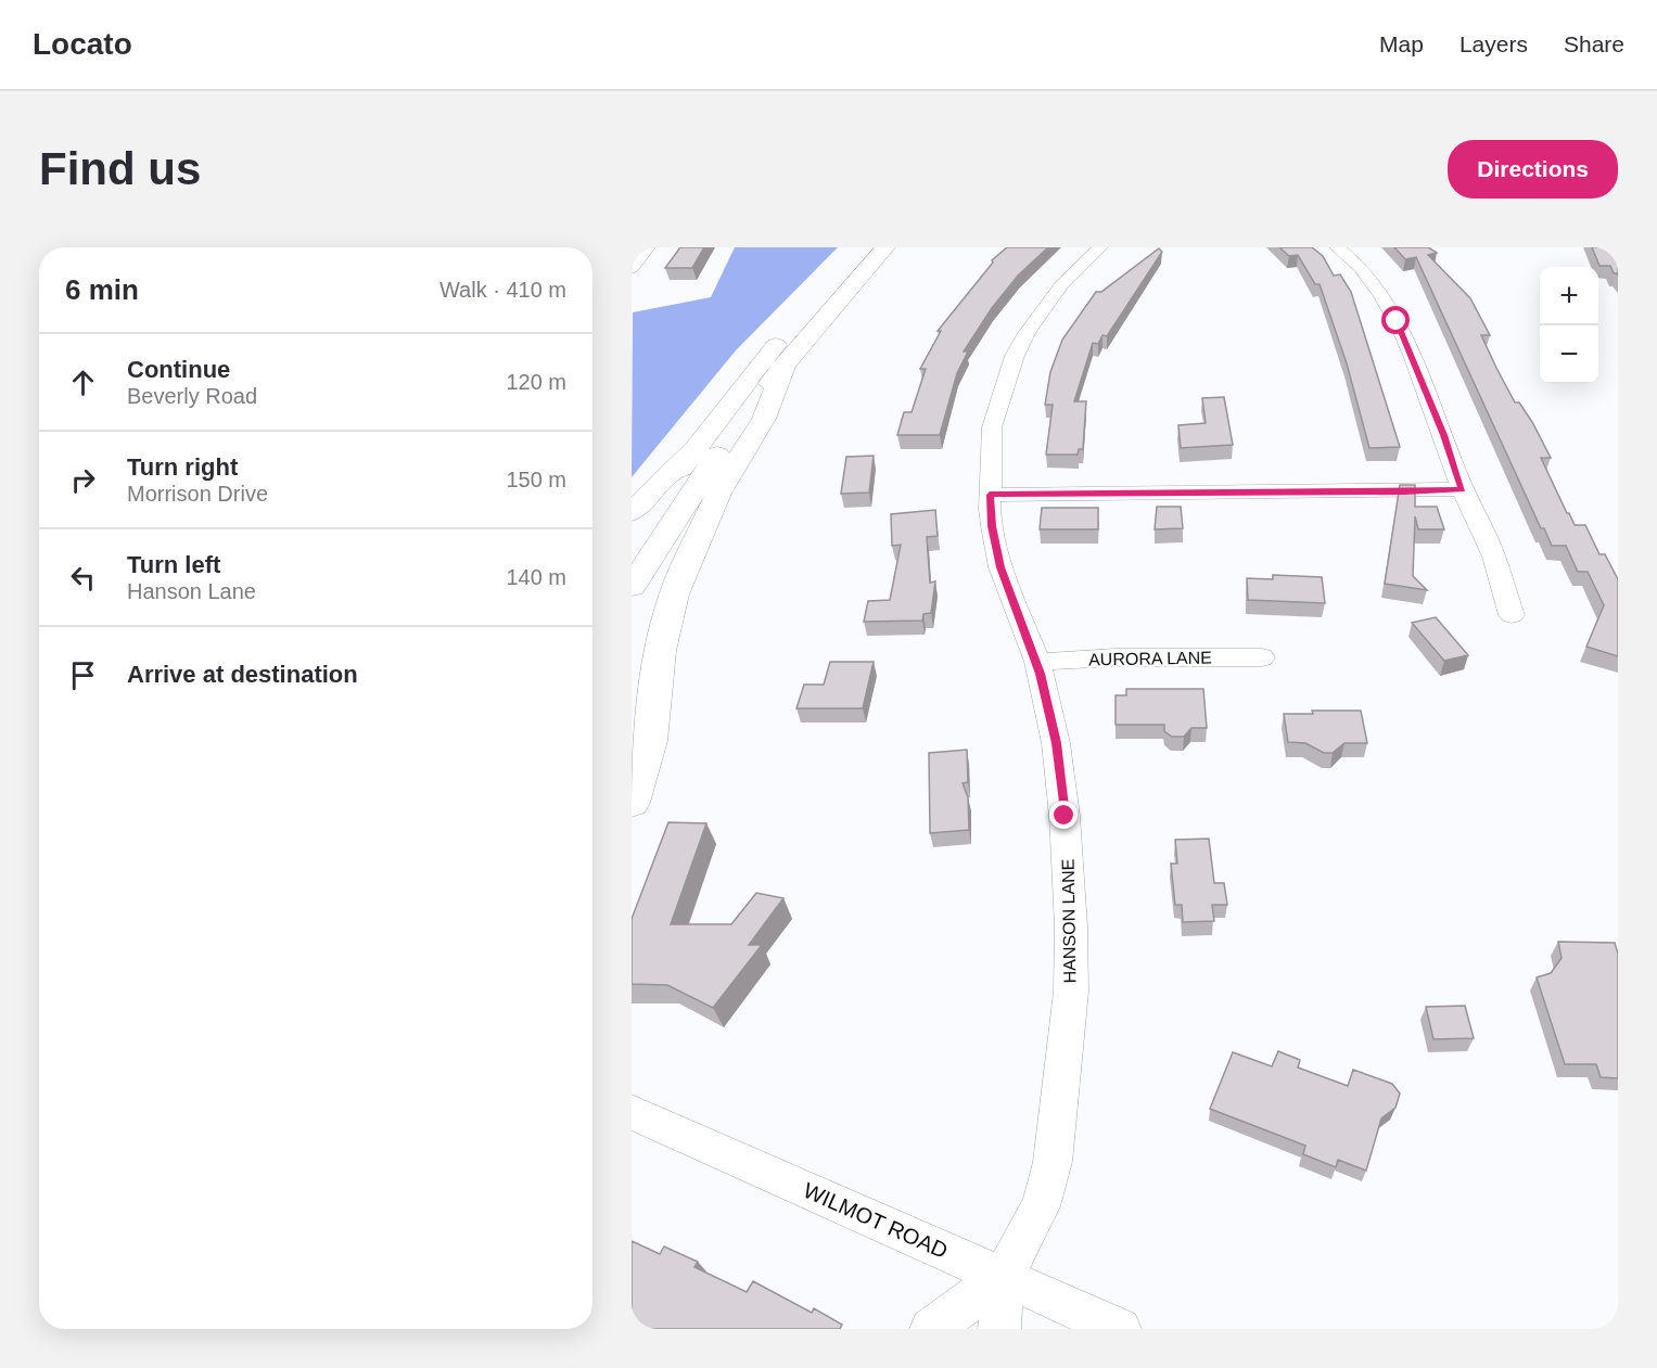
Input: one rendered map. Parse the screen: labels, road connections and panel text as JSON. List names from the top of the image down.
{
  "streets": {
    "street": ["AURORA LANE", "HANSON LANE", "WILMOT ROAD"]
  },
  "crossings": [
    ["AURORA LANE", "HANSON LANE"],
    ["HANSON LANE", "WILMOT ROAD"]
  ],
  "page": {
    "header": "Locato",
    "nav": ["Map", "Layers", "Share"],
    "buttons": "Directions",
    "title": "Find us",
    "heading": ["6 min", "Walk · 410 m"],
    "map_buttons": ["+", "−"],
    "list": [
      ["Continue", "Beverly Road", "120 m"],
      ["Turn right", "Morrison Drive", "150 m"],
      ["Turn left", "Hanson Lane", "140 m"],
      "Arrive at destination"
    ]
  }
}
